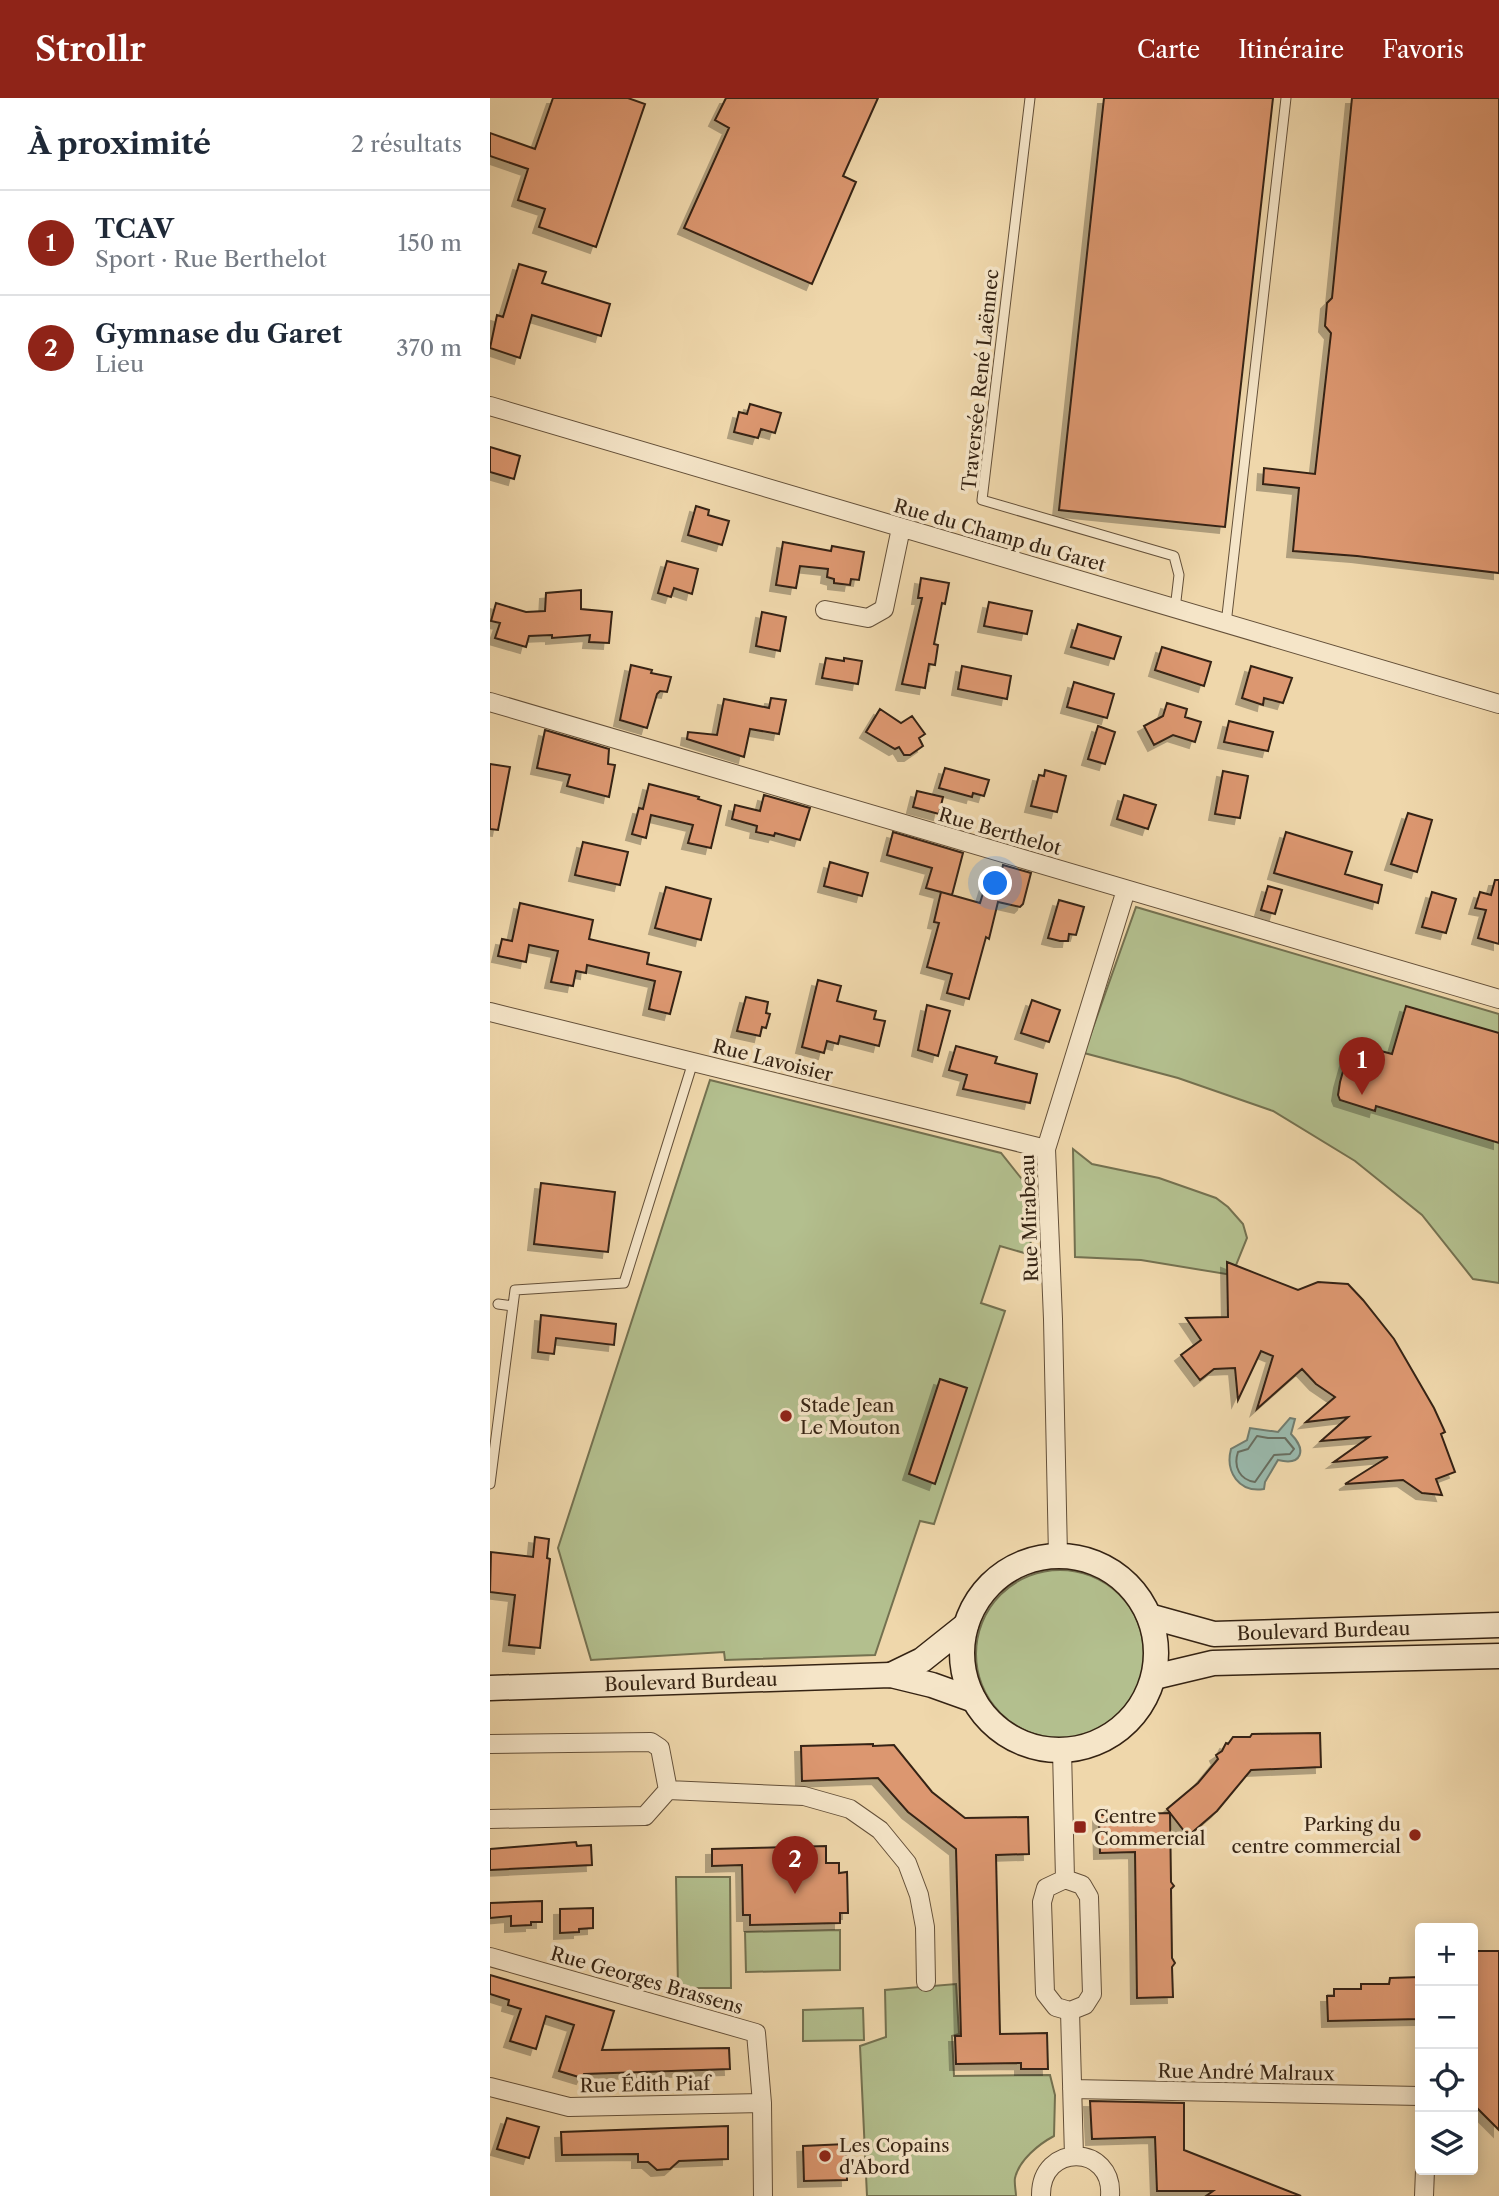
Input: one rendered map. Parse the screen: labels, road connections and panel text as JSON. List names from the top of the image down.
{
  "streets": {
    "main road": ["Boulevard Burdeau"],
    "street": [
      "Rue du Champ du Garet",
      "Rue Berthelot",
      "Rue Lavoisier",
      "Rue Mirabeau",
      "Rue Georges Brassens",
      "Rue André Malraux",
      "Rue Édith Piaf"
    ],
    "lane": ["Traversée René Laënnec"]
  },
  "crossings": [
    ["Traversée René Laënnec", "Rue du Champ du Garet"],
    ["Rue Berthelot", "Rue Mirabeau"],
    ["Rue Lavoisier", "Rue Mirabeau"],
    ["Rue Mirabeau", "Boulevard Burdeau"],
    ["Rue Georges Brassens", "Rue Édith Piaf"]
  ],
  "places": {
    "other": ["Stade Jean Le Mouton", "Parking du centre commercial", "Les Copains d'Abord"],
    "transit": ["Centre Commercial"]
  },
  "page": {
    "header": "Strollr",
    "nav": ["Carte", "Itinéraire", "Favoris"],
    "heading": ["À proximité", "2 résultats"],
    "list": [
      {
        "mark": "1",
        "name": "TCAV",
        "note": "Sport · Rue Berthelot",
        "value": "150 m"
      },
      {
        "mark": "2",
        "name": "Gymnase du Garet",
        "note": "Lieu",
        "value": "370 m"
      }
    ],
    "pins": ["1", "2"],
    "map_buttons": ["+", "−"]
  }
}
